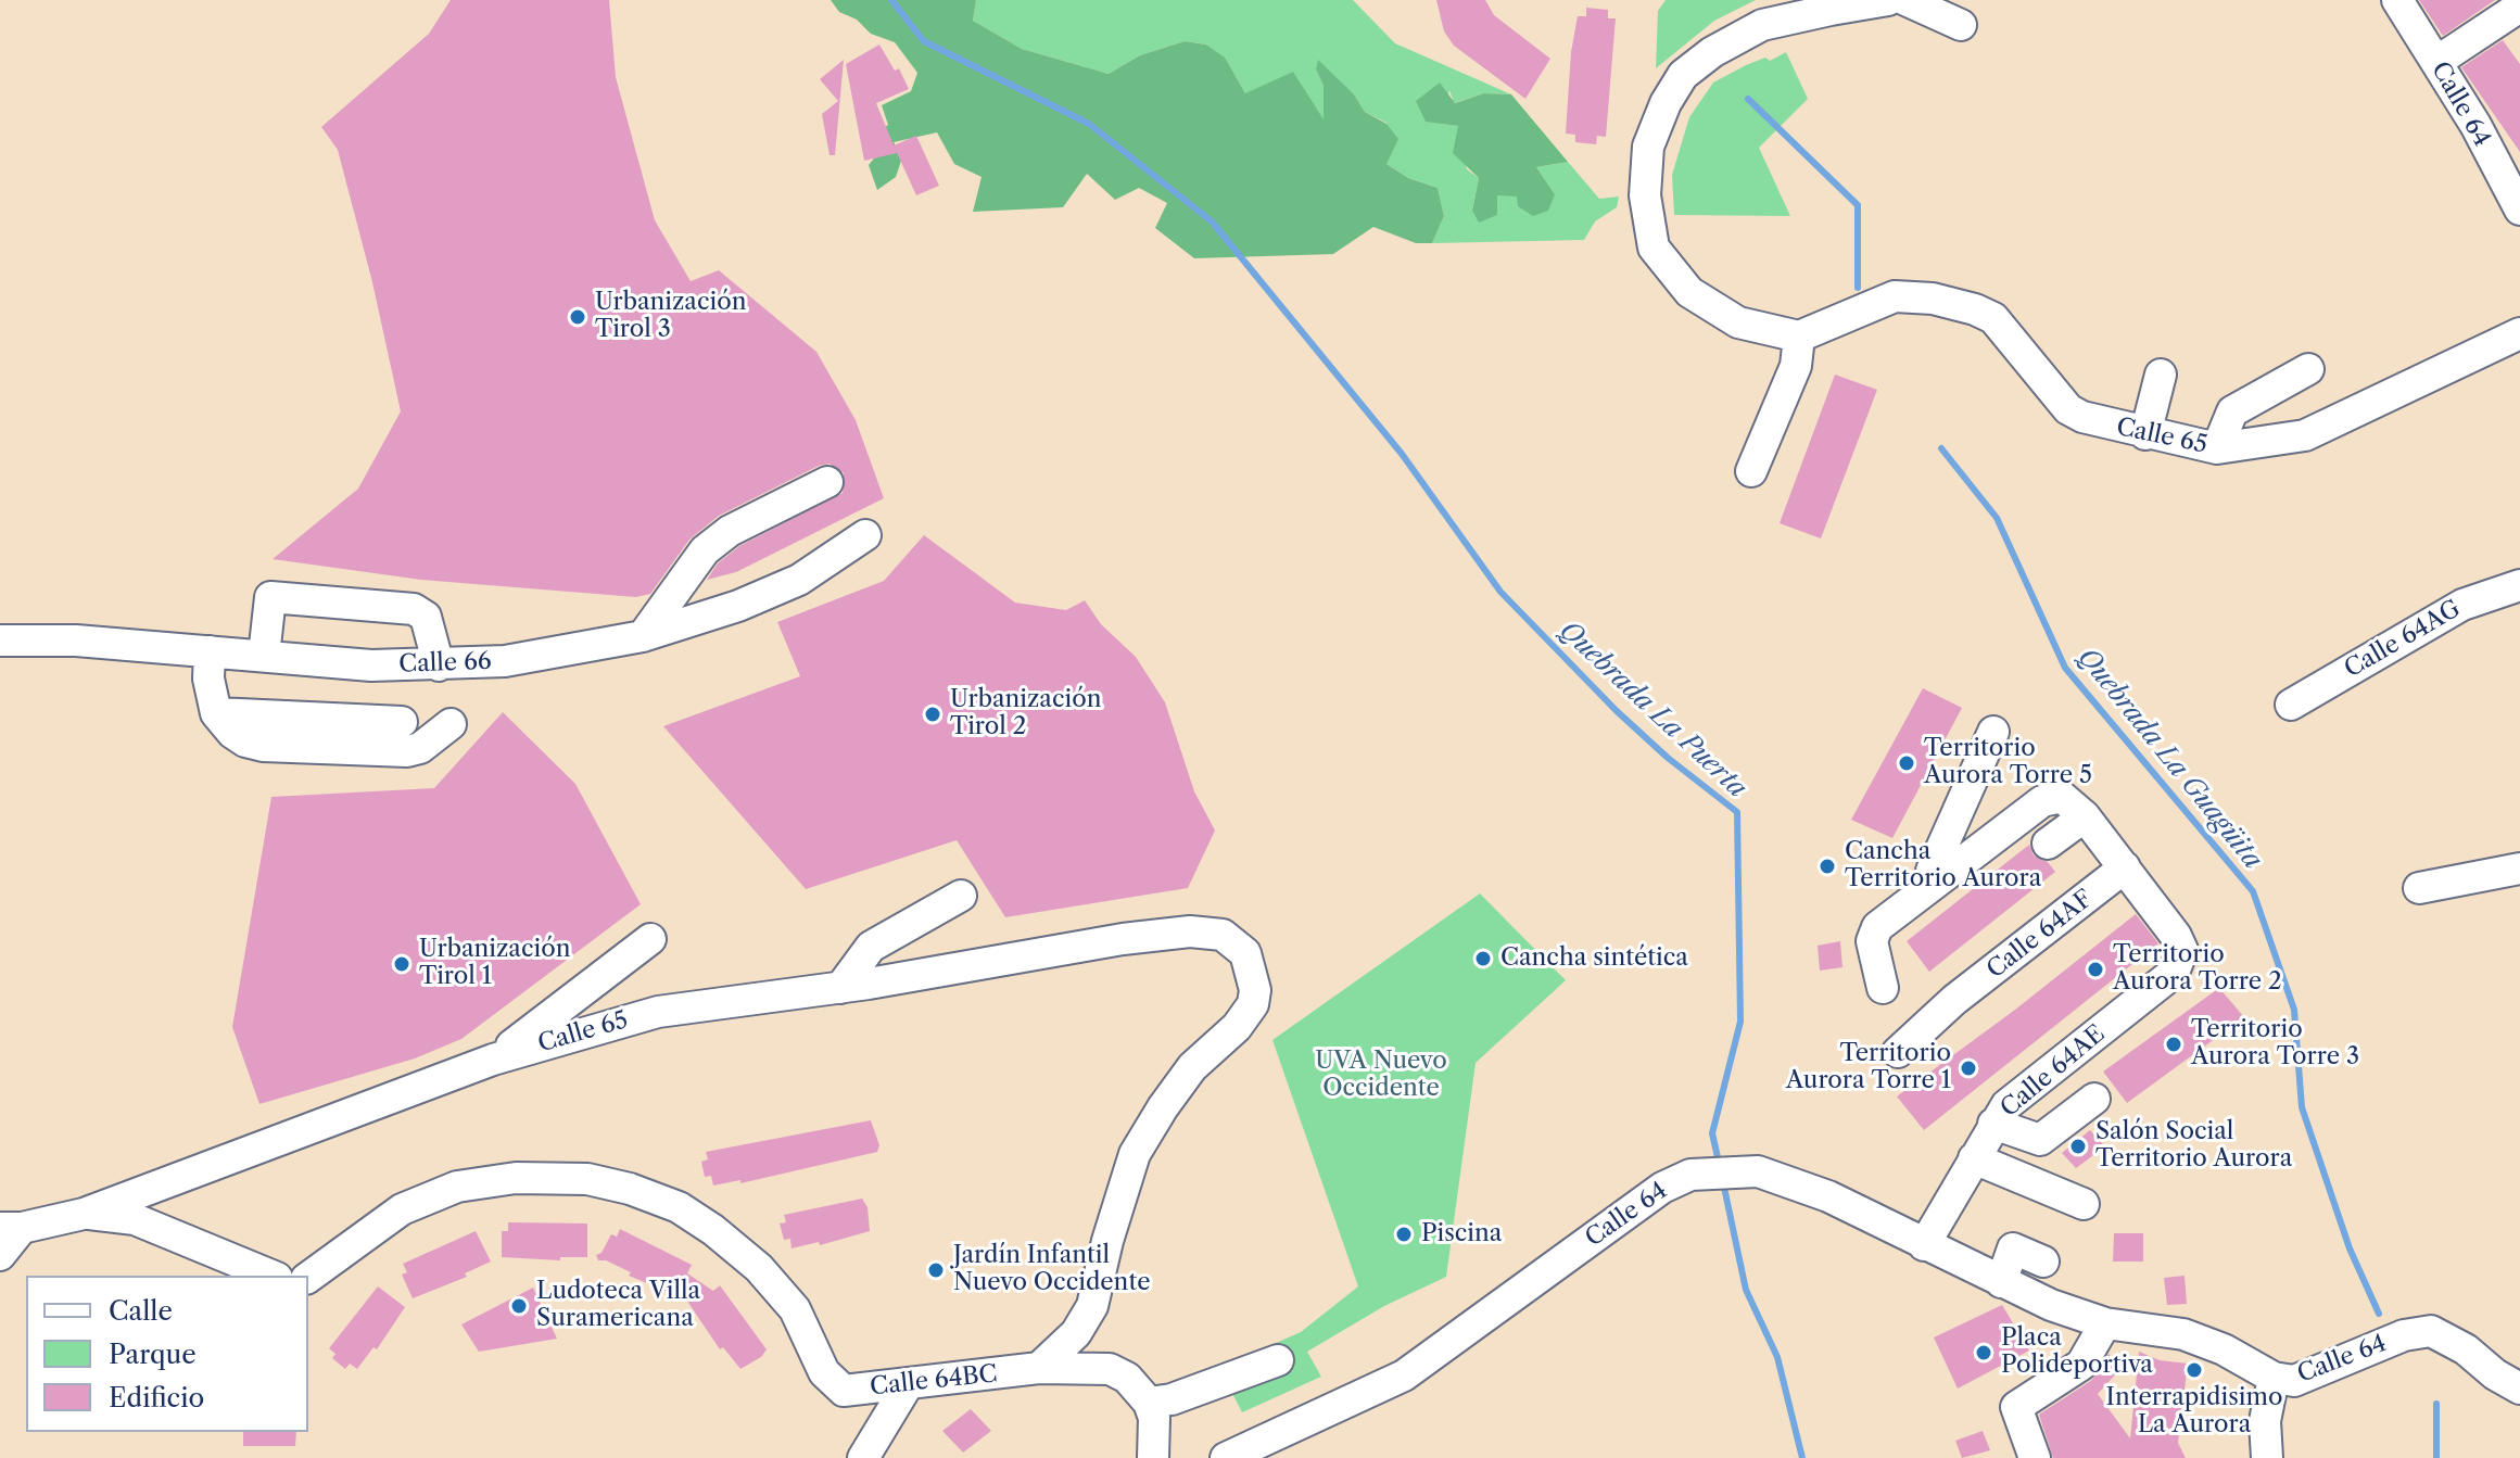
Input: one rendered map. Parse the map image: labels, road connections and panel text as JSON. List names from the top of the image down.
{
  "streets": {
    "street": [
      "Calle 64",
      "Calle 65",
      "Calle 64AG",
      "Calle 66",
      "Calle 64AF",
      "Calle 64AE",
      "Calle 64BC"
    ]
  },
  "crossings": [
    ["Calle 64", "Calle 64AE"],
    ["Calle 64AF", "Calle 64AE"]
  ],
  "water": ["Quebrada La Puerta", "Quebrada La Guagüita"],
  "parks": ["UVA Nuevo Occidente"],
  "places": [
    "Urbanización Tirol 3",
    "Urbanización Tirol 2",
    "Territorio Aurora Torre 5",
    "Cancha Territorio Aurora",
    "Cancha sintética",
    "Urbanización Tirol 1",
    "Territorio Aurora Torre 2",
    "Territorio Aurora Torre 3",
    "Territorio Aurora Torre 1",
    "Salón Social Territorio Aurora",
    "Piscina",
    "Jardín Infantil Nuevo Occidente",
    "Ludoteca Villa Suramericana",
    "Placa Polideportiva",
    "Interrapidisimo La Aurora"
  ],
  "legend": ["Calle", "Parque", "Edificio"]
}
